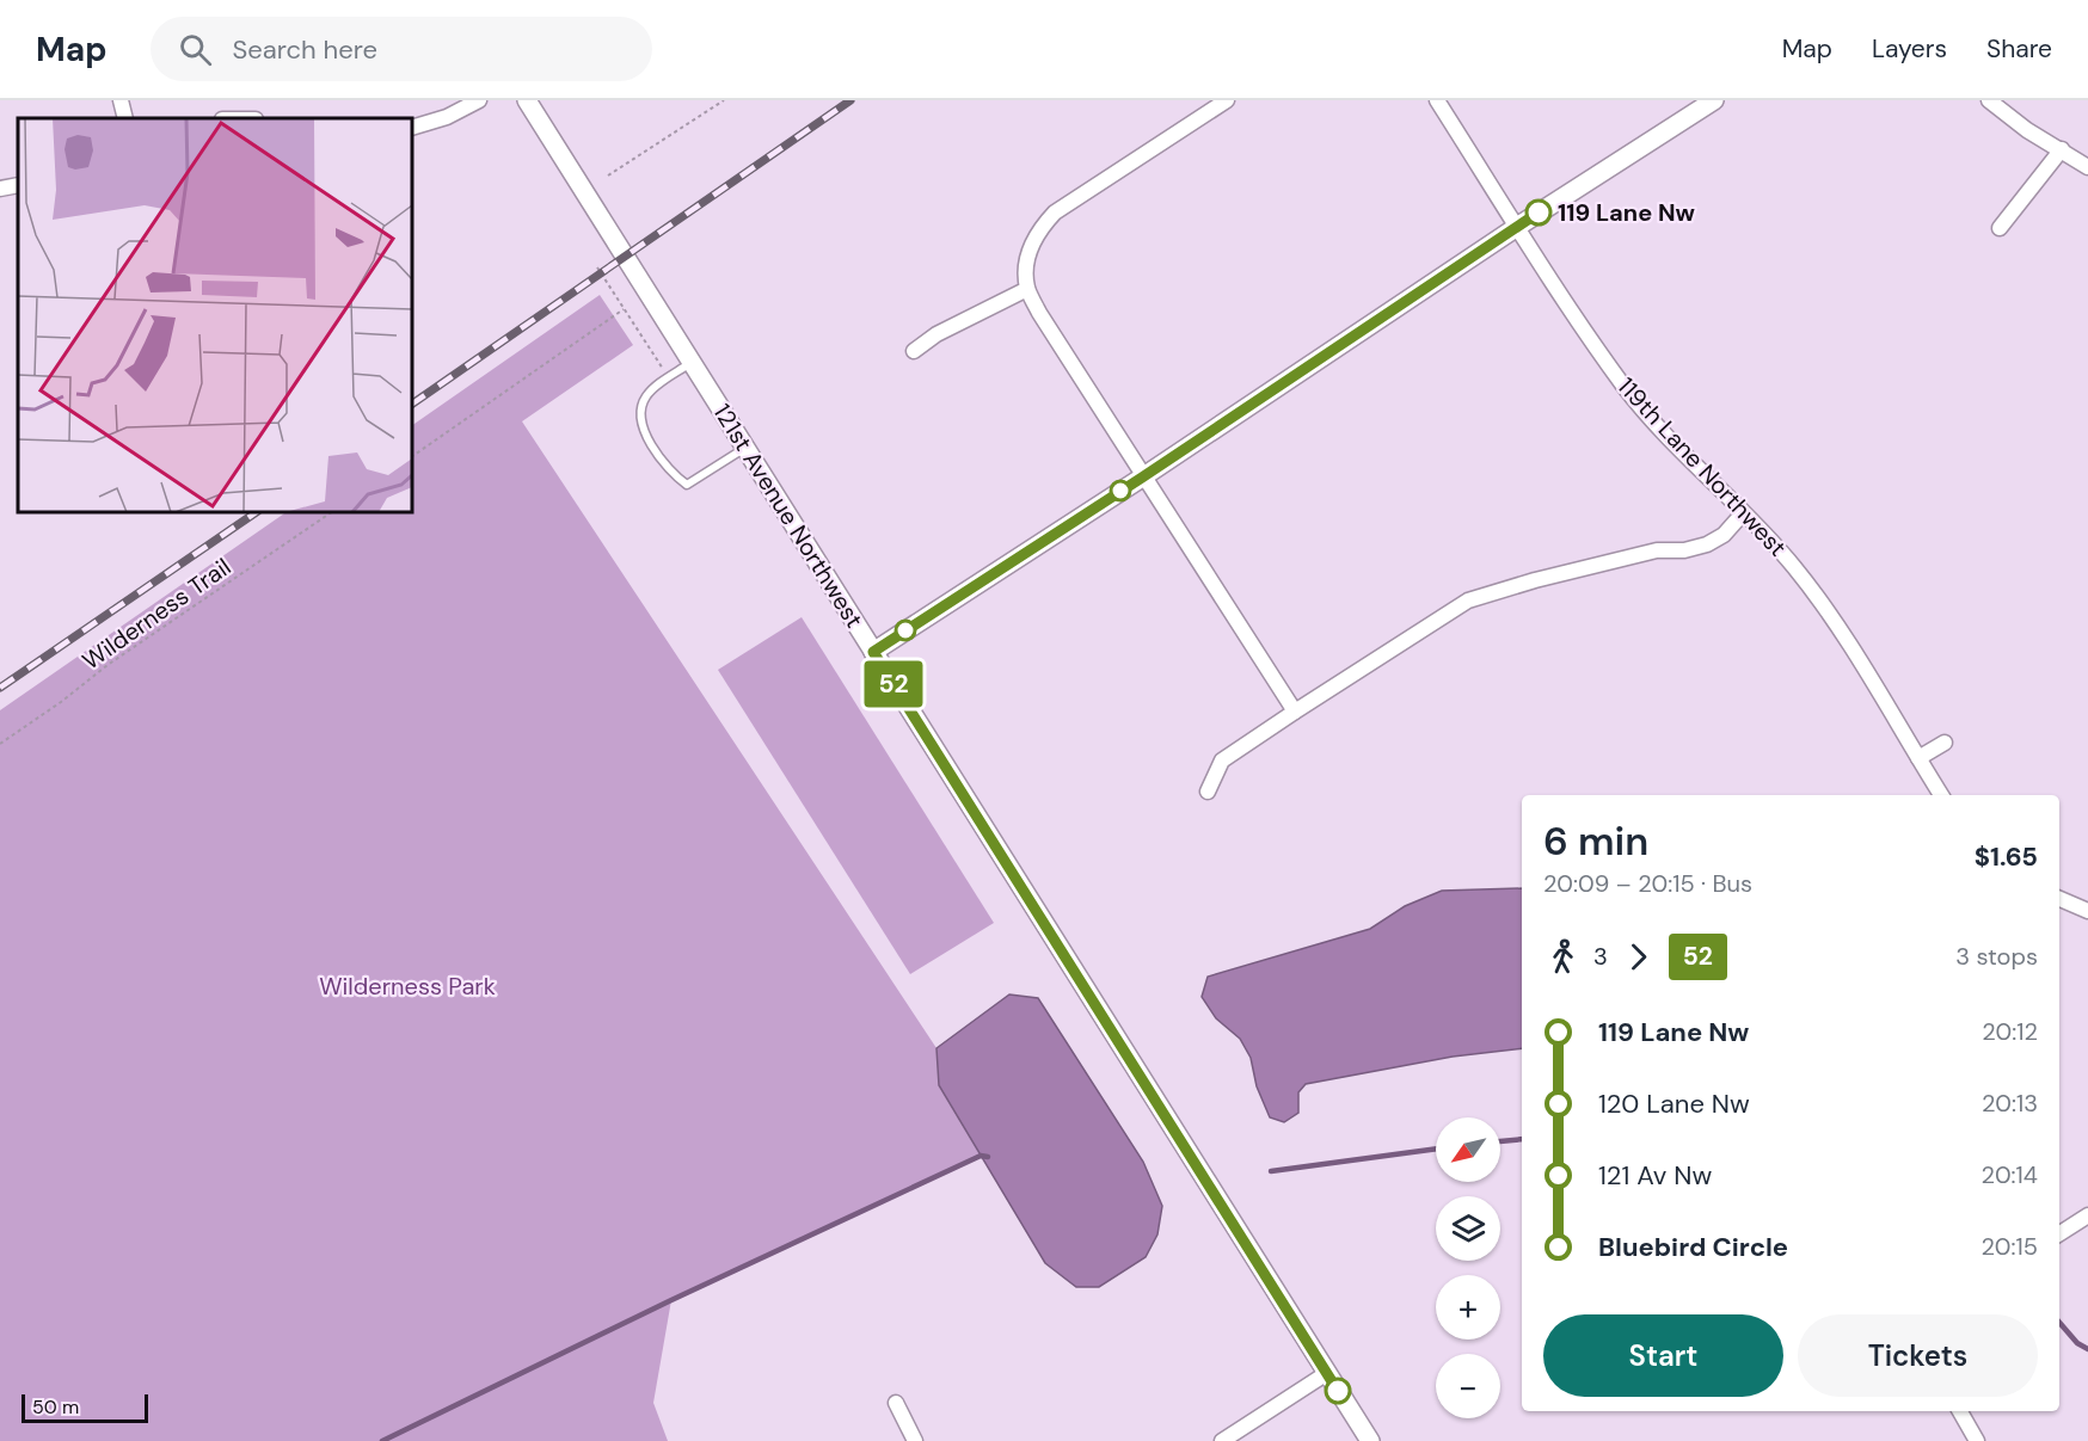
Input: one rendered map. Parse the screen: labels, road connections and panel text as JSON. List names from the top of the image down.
{
  "streets": {
    "street": ["119th Lane Northwest", "121st Avenue Northwest"],
    "path": ["Wilderness Trail"]
  },
  "parks": ["Wilderness Park"],
  "places": ["119 Lane Nw"],
  "lines": ["bus line 52"],
  "scale_bar": "50 m",
  "north": "bottom left",
  "page": {
    "header": "Map",
    "search": "Search here",
    "nav": ["Map", "Layers", "Share"],
    "on_map": "52",
    "heading": ["6 min", "20:09 – 20:15 · Bus", "$1.65"],
    "legs": ["3", "52", "3 stops"],
    "list": [
      {
        "name": "119 Lane Nw",
        "value": "20:12"
      },
      {
        "name": "120 Lane Nw",
        "value": "20:13"
      },
      {
        "name": "121 Av Nw",
        "value": "20:14"
      },
      {
        "name": "Bluebird Circle",
        "value": "20:15"
      }
    ],
    "map_buttons": ["+", "−"],
    "buttons": ["Start", "Tickets"],
    "scale": "50 m"
  }
}
